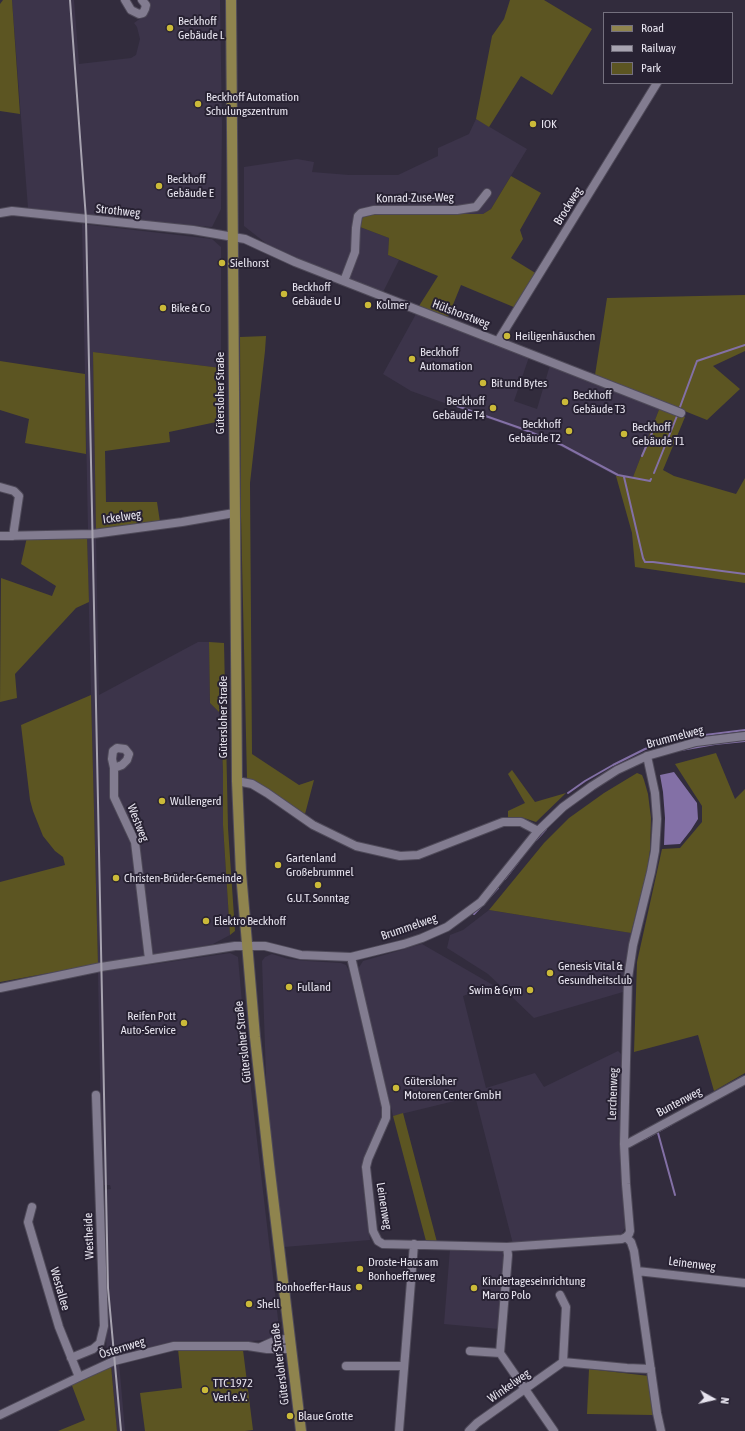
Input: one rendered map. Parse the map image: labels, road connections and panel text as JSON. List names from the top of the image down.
{
  "streets": {
    "main road": ["Gütersloher Straße"],
    "street": [
      "Konrad-Zuse-Weg",
      "Brockweg",
      "Strothweg",
      "Hülshorstweg",
      "Ickelweg",
      "Brummelweg",
      "Westweg",
      "Lerchenweg",
      "Buntenweg",
      "Leinenweg",
      "Westheide",
      "Westallee",
      "Östernweg",
      "Winkelweg"
    ]
  },
  "crossings": [
    ["Konrad-Zuse-Weg", "Hülshorstweg"],
    ["Brockweg", "Hülshorstweg"],
    ["Strothweg", "Hülshorstweg"],
    ["Strothweg", "Gütersloher Straße"],
    ["Hülshorstweg", "Gütersloher Straße"],
    ["Gütersloher Straße", "Ickelweg"],
    ["Gütersloher Straße", "Brummelweg"],
    ["Gütersloher Straße", "Östernweg"],
    ["Brummelweg", "Lerchenweg"],
    ["Brummelweg", "Leinenweg"],
    ["Lerchenweg", "Buntenweg"],
    ["Lerchenweg", "Leinenweg"],
    ["Westheide", "Westallee"],
    ["Westallee", "Östernweg"]
  ],
  "places": [
    "Beckhoff Gebäude L",
    "Beckhoff Automation Schulungszentrum",
    "IOK",
    "Beckhoff Gebäude E",
    "Sielhorst",
    "Beckhoff Gebäude U",
    "Kolmer",
    "Bike & Co",
    "Heiligenhäuschen",
    "Beckhoff Automation",
    "Bit und Bytes",
    "Beckhoff Gebäude T3",
    "Beckhoff Gebäude T4",
    "Beckhoff Gebäude T2",
    "Beckhoff Gebäude T1",
    "Wullengerd",
    "Gartenland Großebrummel",
    "Christen-Brüder-Gemeinde",
    "G.U.T. Sonntag",
    "Elektro Beckhoff",
    "Genesis Vital & Gesundheitsclub",
    "Fulland",
    "Swim & Gym",
    "Reifen Pott Auto-Service",
    "Gütersloher Motoren Center GmbH",
    "Droste-Haus am Bonhoefferweg",
    "Bonhoeffer-Haus",
    "Kindertageseinrichtung Marco Polo",
    "Shell",
    "TTC 1972 Verl e.V.",
    "Blaue Grotte"
  ],
  "legend": ["Road", "Railway", "Park"],
  "north": "right"
}
